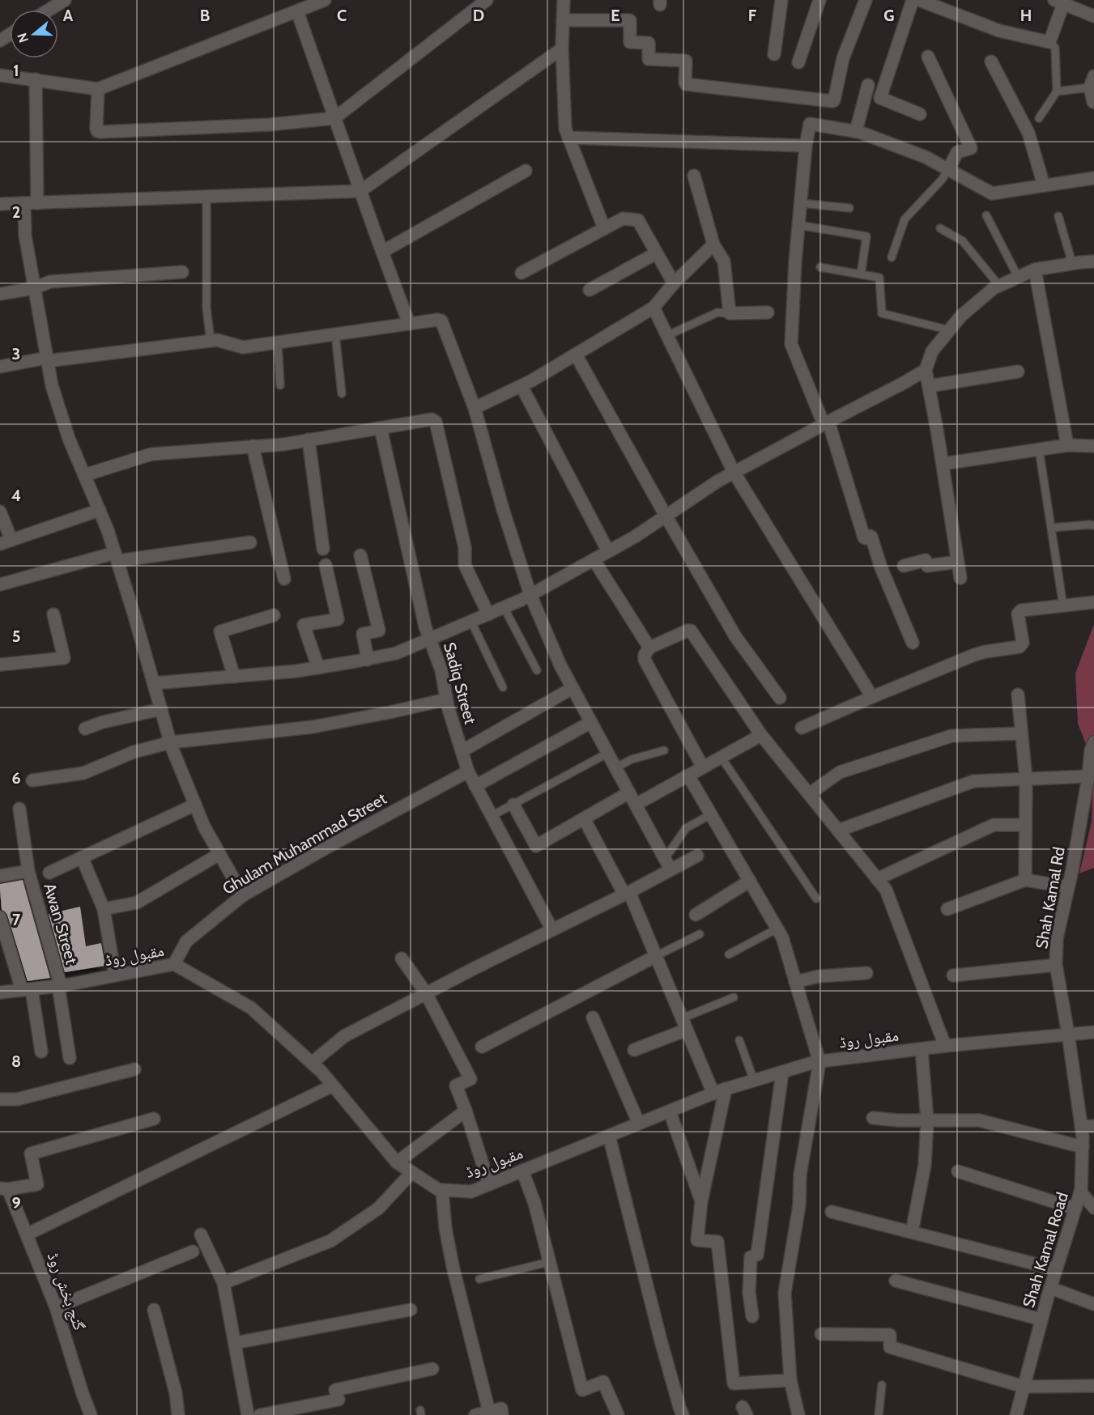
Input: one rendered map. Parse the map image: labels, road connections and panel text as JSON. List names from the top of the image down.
{
  "streets": {
    "street": [
      "Sadiq Street",
      "Ghulam Muhammad Street",
      "Shah Kamal Rd",
      "Awan Street",
      "مقبول روڈ",
      "Shah Kamal Road",
      "گنج بخش روڈ"
    ]
  },
  "crossings": [
    ["Sadiq Street", "Ghulam Muhammad Street"],
    ["Ghulam Muhammad Street", "مقبول روڈ"],
    ["Shah Kamal Rd", "مقبول روڈ"],
    ["Shah Kamal Rd", "Shah Kamal Road"],
    ["Awan Street", "مقبول روڈ"],
    ["مقبول روڈ", "Shah Kamal Road"]
  ],
  "north": "left",
  "grid": {
    "columns": [
      "A",
      "B",
      "C",
      "D",
      "E",
      "F",
      "G",
      "H"
    ],
    "rows": [
      "1",
      "2",
      "3",
      "4",
      "5",
      "6",
      "7",
      "8",
      "9"
    ]
  }
}
